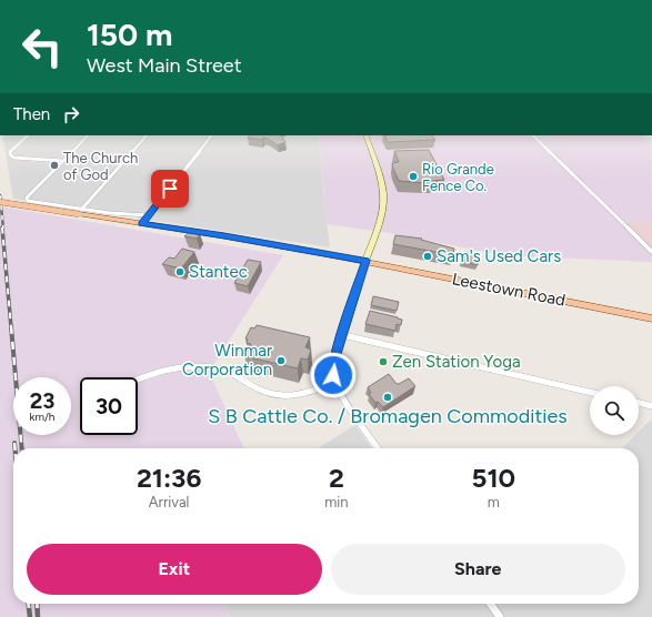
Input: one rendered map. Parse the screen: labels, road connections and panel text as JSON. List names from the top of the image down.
{
  "streets": {
    "main road": ["Leestown Road"]
  },
  "places": [
    "The Church of God",
    "Rio Grande Fence Co.",
    "Sam's Used Cars",
    "Stantec",
    "Winmar Corporation",
    "Zen Station Yoga",
    "S B Cattle Co. / Bromagen Commodities"
  ],
  "page": {
    "turn": ["150 m", "West Main Street"],
    "then": "Then",
    "speed": "23 km/h",
    "limit": "30",
    "eta": [
      "21:36",
      "Arrival",
      "2",
      "min",
      "510",
      "m"
    ],
    "buttons": ["Exit", "Share"]
  }
}
